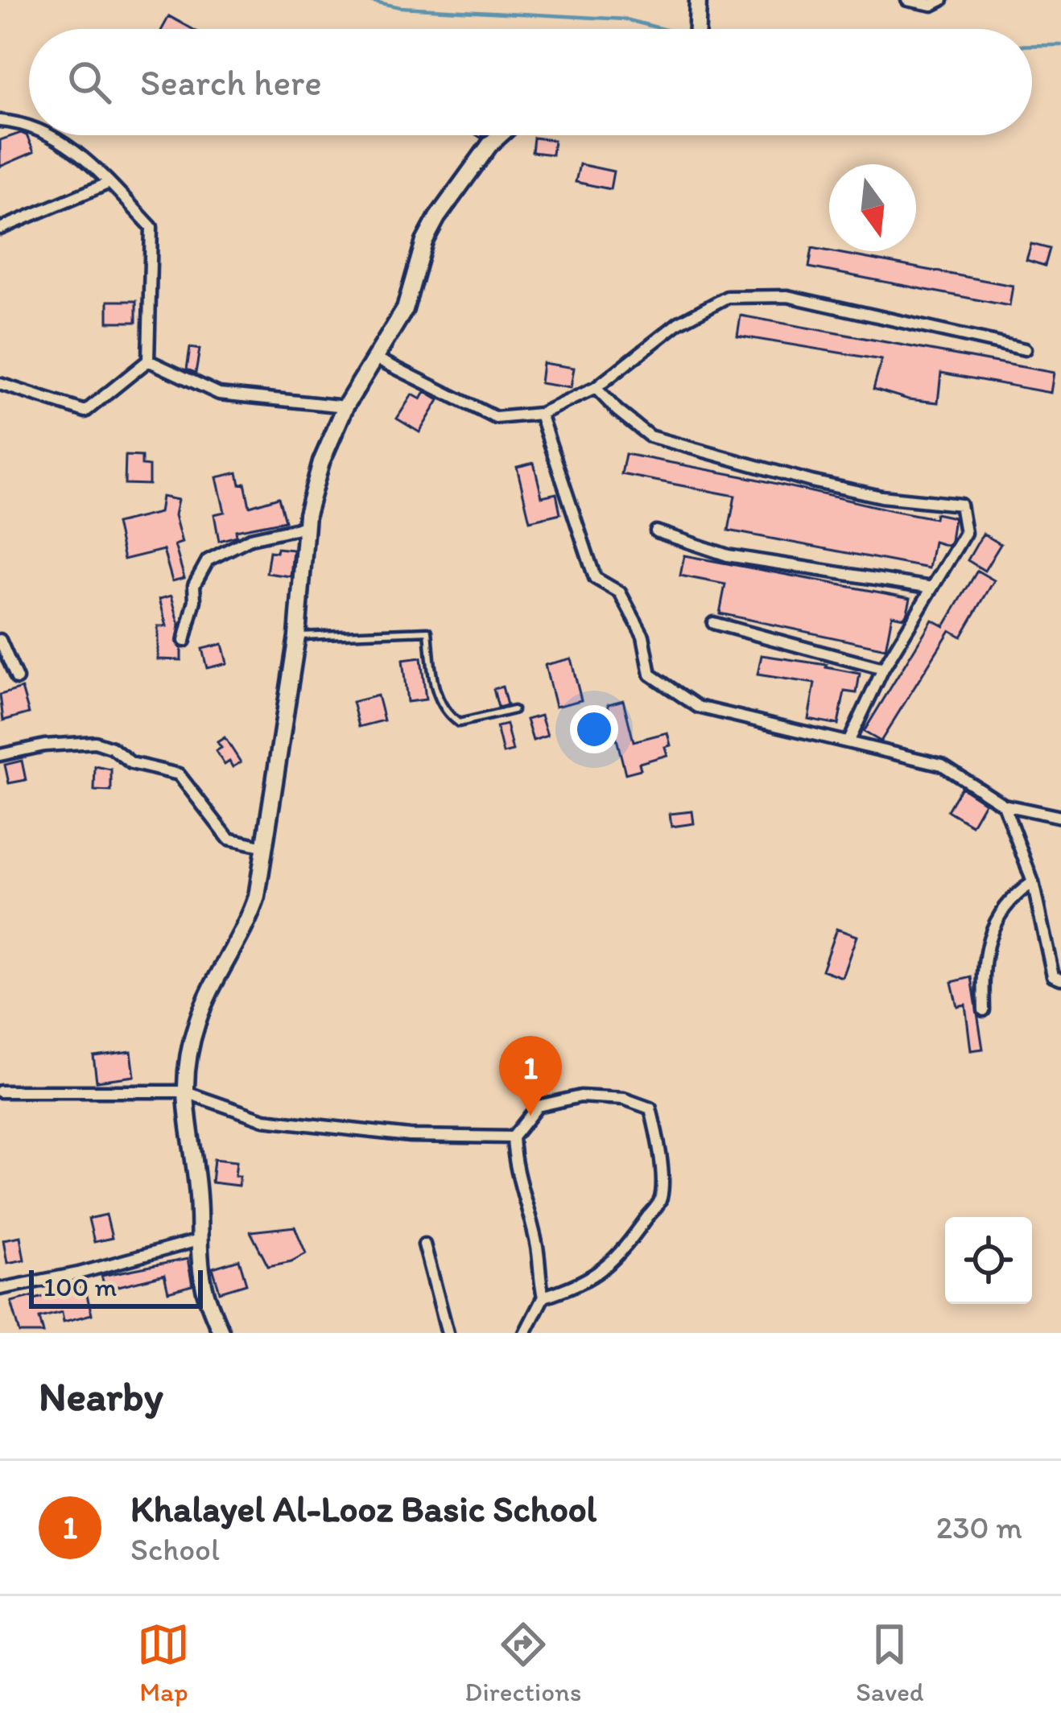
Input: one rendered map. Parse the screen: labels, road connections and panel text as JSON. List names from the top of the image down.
{
  "scale_bar": "100 m",
  "north": "bottom",
  "page": {
    "search": "Search here",
    "pins": "1",
    "scale": "100 m",
    "heading": "Nearby",
    "list": [
      {
        "mark": "1",
        "name": "Khalayel Al-Looz Basic School",
        "note": "School",
        "value": "230 m"
      }
    ],
    "nav": ["Map", "Directions", "Saved"]
  }
}
